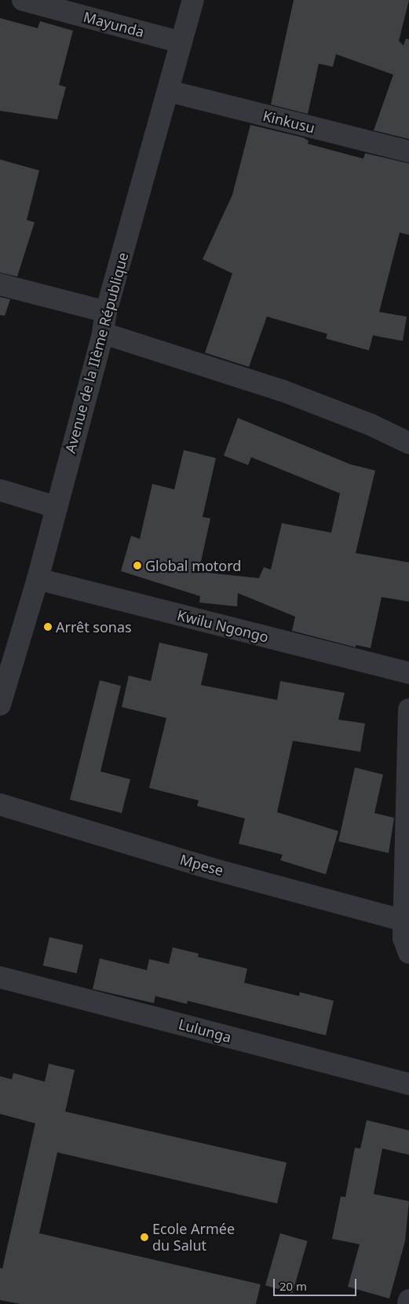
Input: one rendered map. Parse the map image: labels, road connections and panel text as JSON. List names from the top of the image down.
{
  "streets": {
    "street": [
      "Mayunda",
      "Kinkusu",
      "Avenue de la IIème République",
      "Kwilu Ngongo",
      "Mpese",
      "Lulunga"
    ]
  },
  "crossings": [
    ["Mayunda", "Avenue de la IIème République"],
    ["Kinkusu", "Avenue de la IIème République"],
    ["Avenue de la IIème République", "Kwilu Ngongo"]
  ],
  "places": ["Global motord", "Arrêt sonas", "Ecole Armée du Salut"],
  "scale_bar": "20 m"
}
